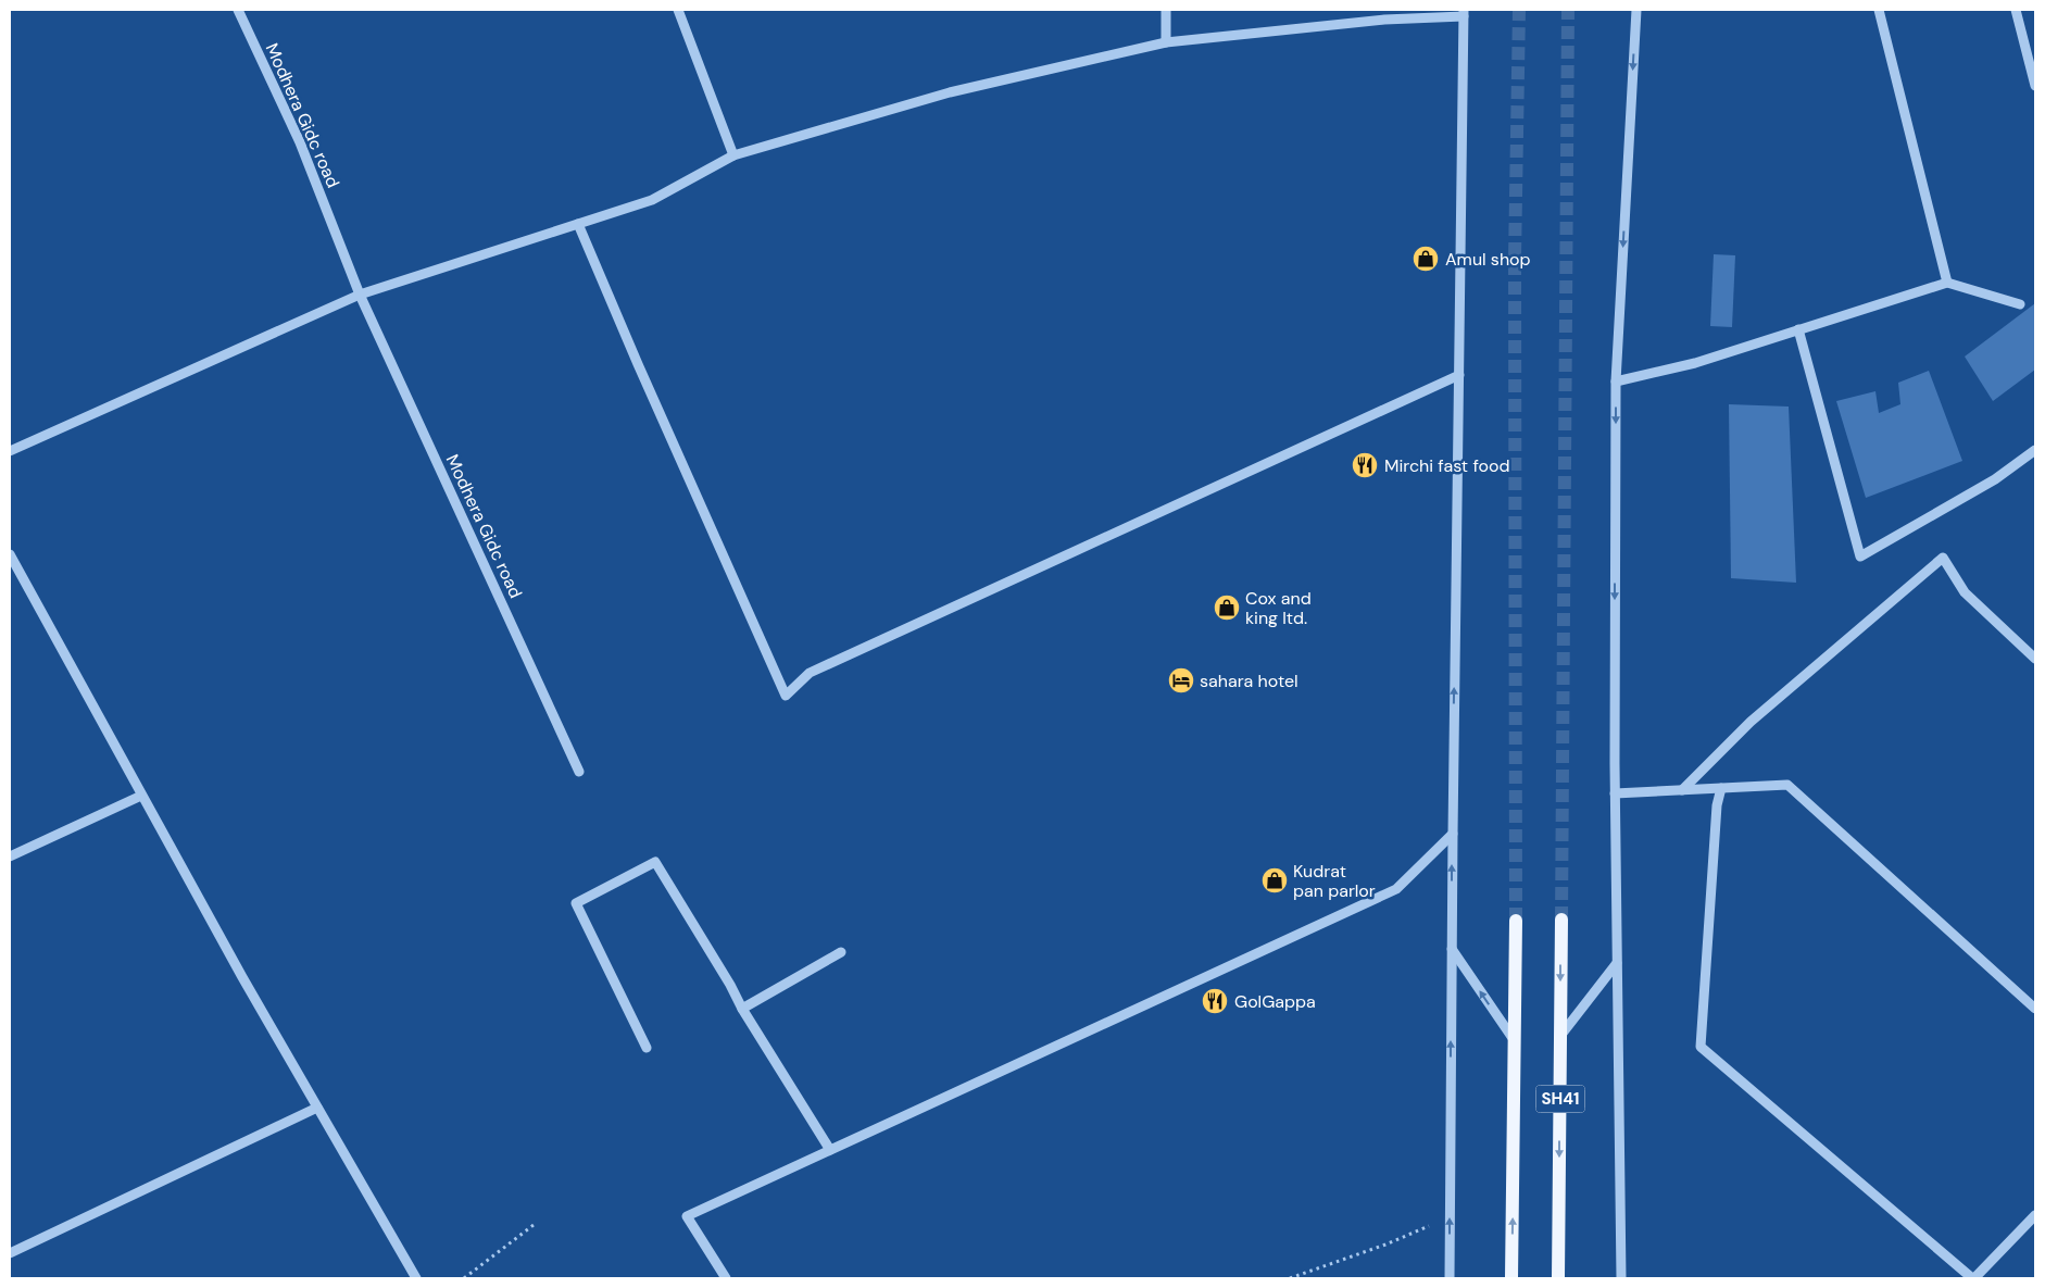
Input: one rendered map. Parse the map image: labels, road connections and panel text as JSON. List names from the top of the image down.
{
  "streets": {
    "main road": ["SH41"],
    "street": ["Modhera Gidc road"]
  },
  "places": {
    "shop": ["Amul shop", "Cox and king ltd.", "Kudrat pan parlor"],
    "restaurant": ["Mirchi fast food", "GolGappa"],
    "hotel": ["sahara hotel"]
  }
}
